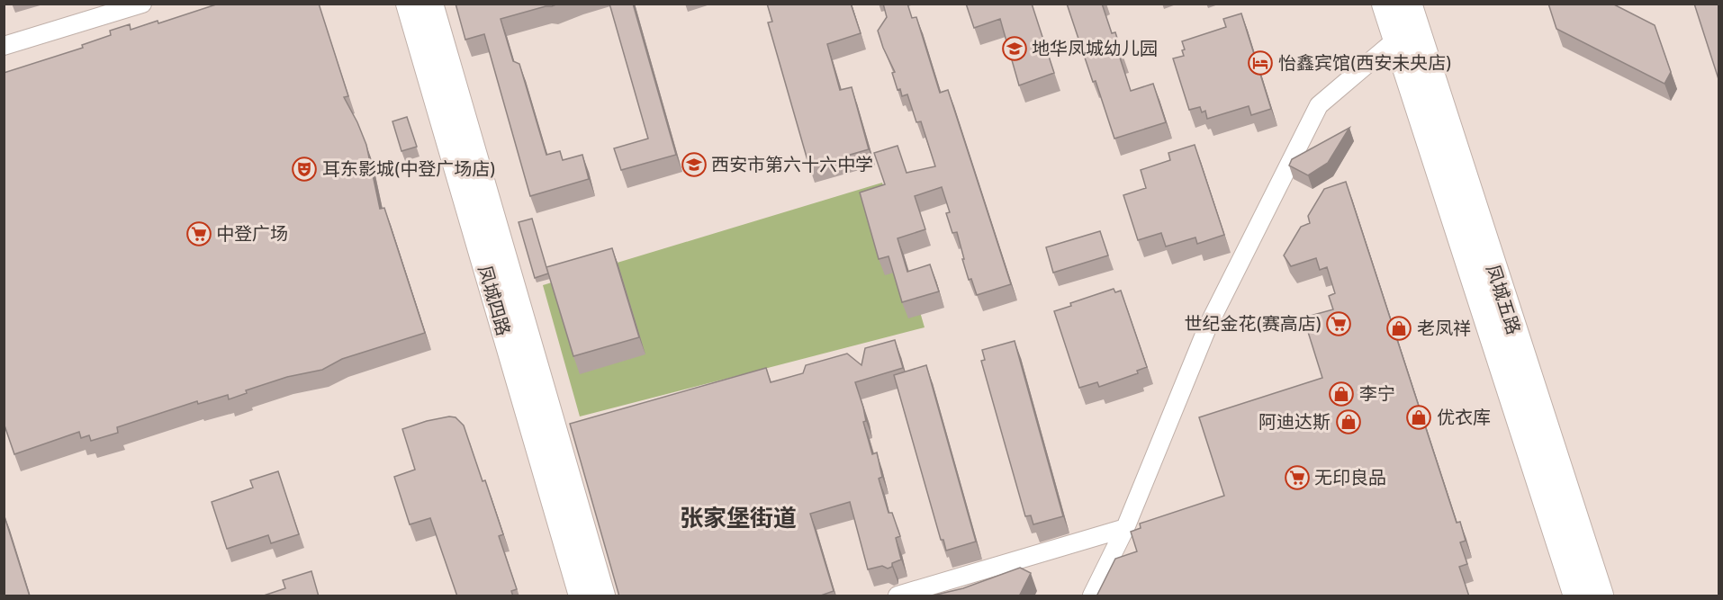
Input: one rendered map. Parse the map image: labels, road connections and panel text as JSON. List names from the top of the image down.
{
  "streets": {
    "main road": ["凤城五路"],
    "street": ["凤城四路"]
  },
  "districts": ["张家堡街道"],
  "places": {
    "school or university": ["地华凤城幼儿园", "西安市第六十六中学"],
    "hotel": ["怡鑫宾馆(西安未央店)"],
    "theatre": ["耳东影城(中登广场店)"],
    "supermarket": ["中登广场", "世纪金花(赛高店)", "无印良品"],
    "shop": [
      "老凤祥",
      "李宁",
      "优衣库",
      "阿迪达斯"
    ]
  }
}
